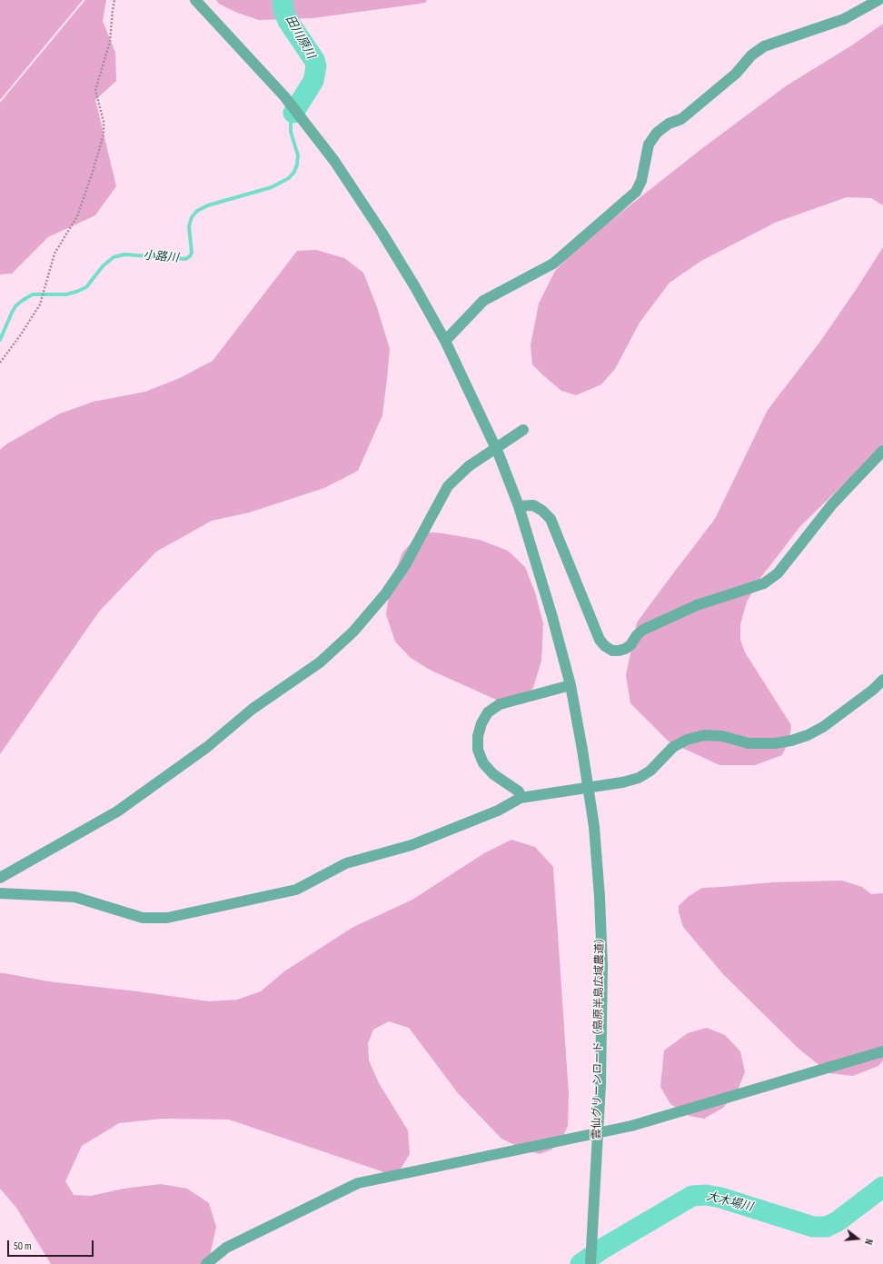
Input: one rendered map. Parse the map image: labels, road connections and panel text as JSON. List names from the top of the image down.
{
  "streets": {
    "street": ["雲仙グリーンロード（島原半島広域農道）"]
  },
  "water": ["田川原川", "小路川", "大木場川"],
  "scale_bar": "50 m",
  "north": "right"
}
